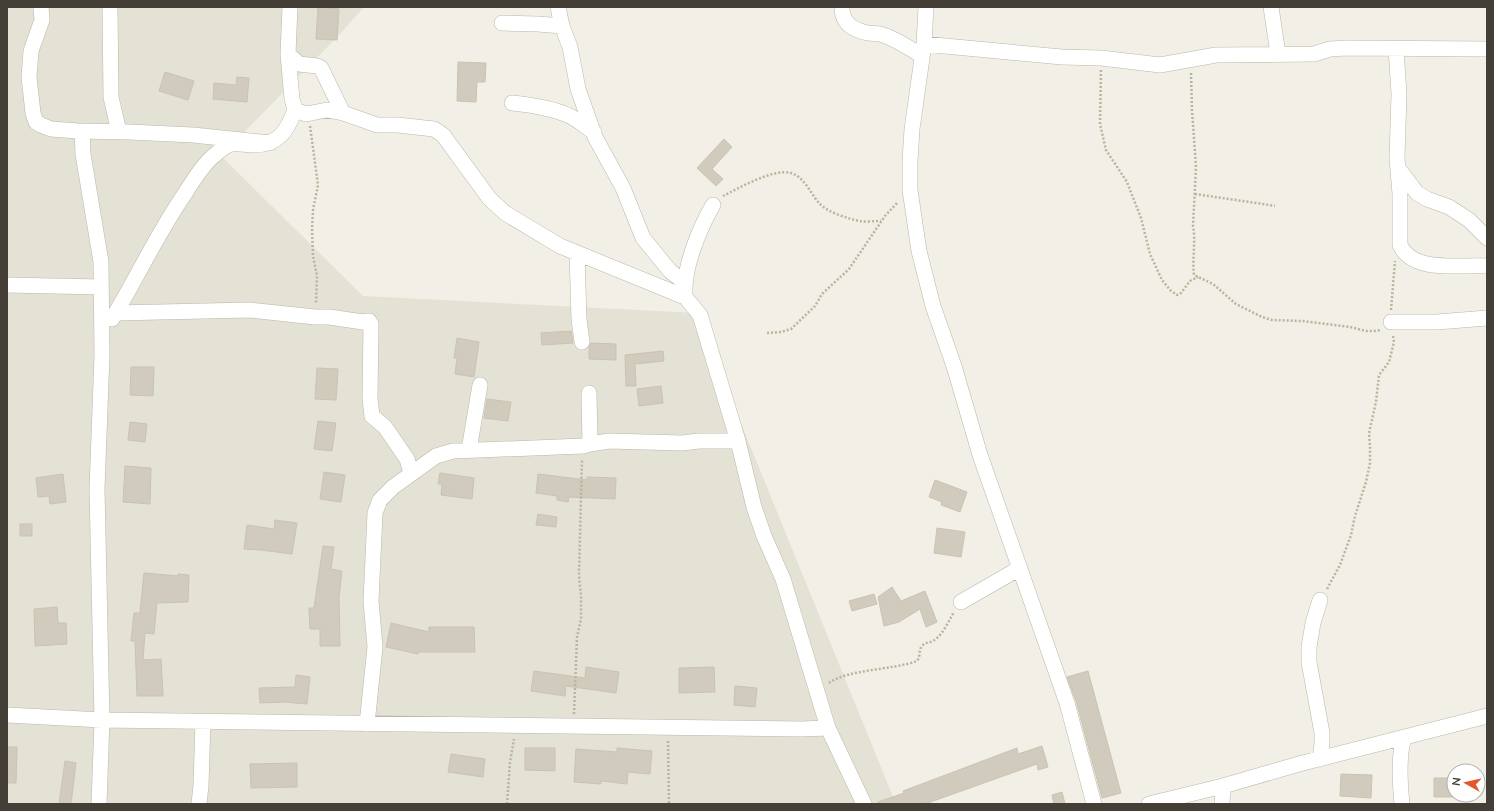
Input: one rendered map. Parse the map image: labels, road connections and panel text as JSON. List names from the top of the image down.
{
  "north": "left"
}
